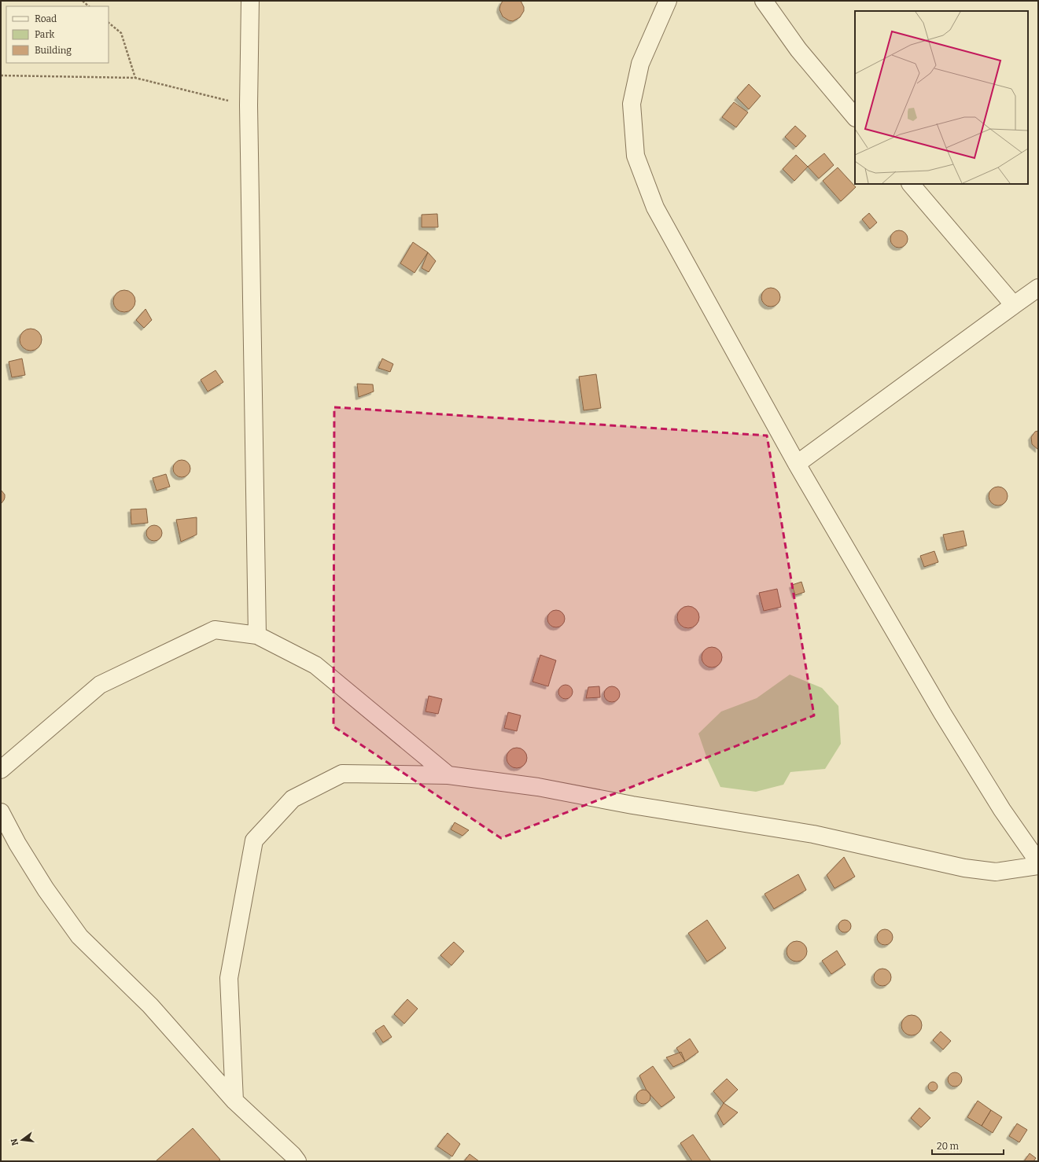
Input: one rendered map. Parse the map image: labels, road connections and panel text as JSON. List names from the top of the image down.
{
  "legend": ["Road", "Park", "Building"],
  "scale_bar": "20 m",
  "north": "left"
}
